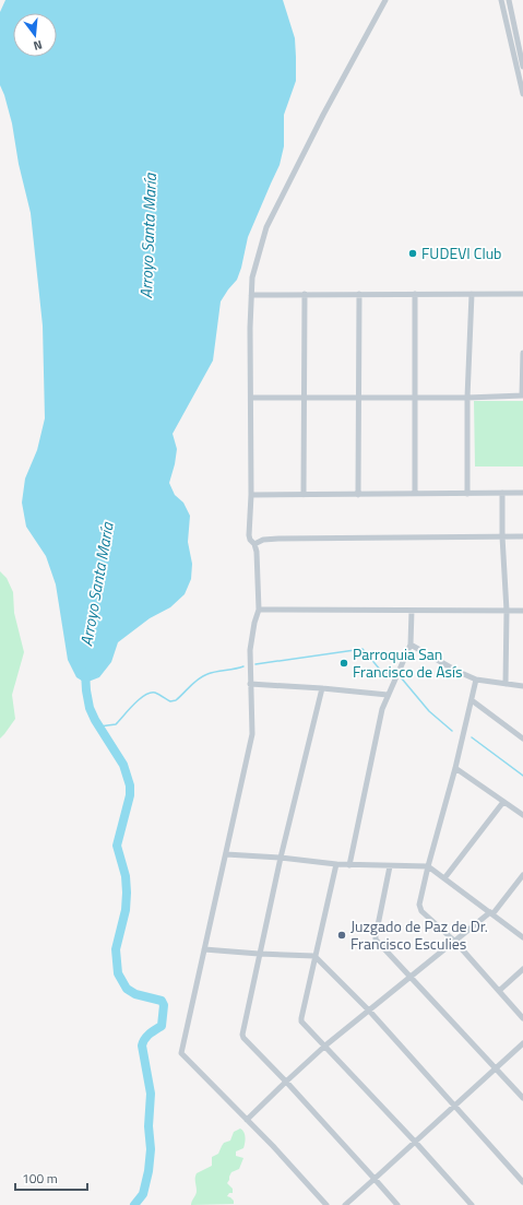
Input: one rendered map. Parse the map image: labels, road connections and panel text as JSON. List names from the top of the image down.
{
  "water": ["Arroyo Santa María"],
  "places": ["FUDEVI Club", "Parroquia San Francisco de Asís", "Juzgado de Paz de Dr. Francisco Esculies"],
  "scale_bar": "100 m",
  "north": "bottom"
}
